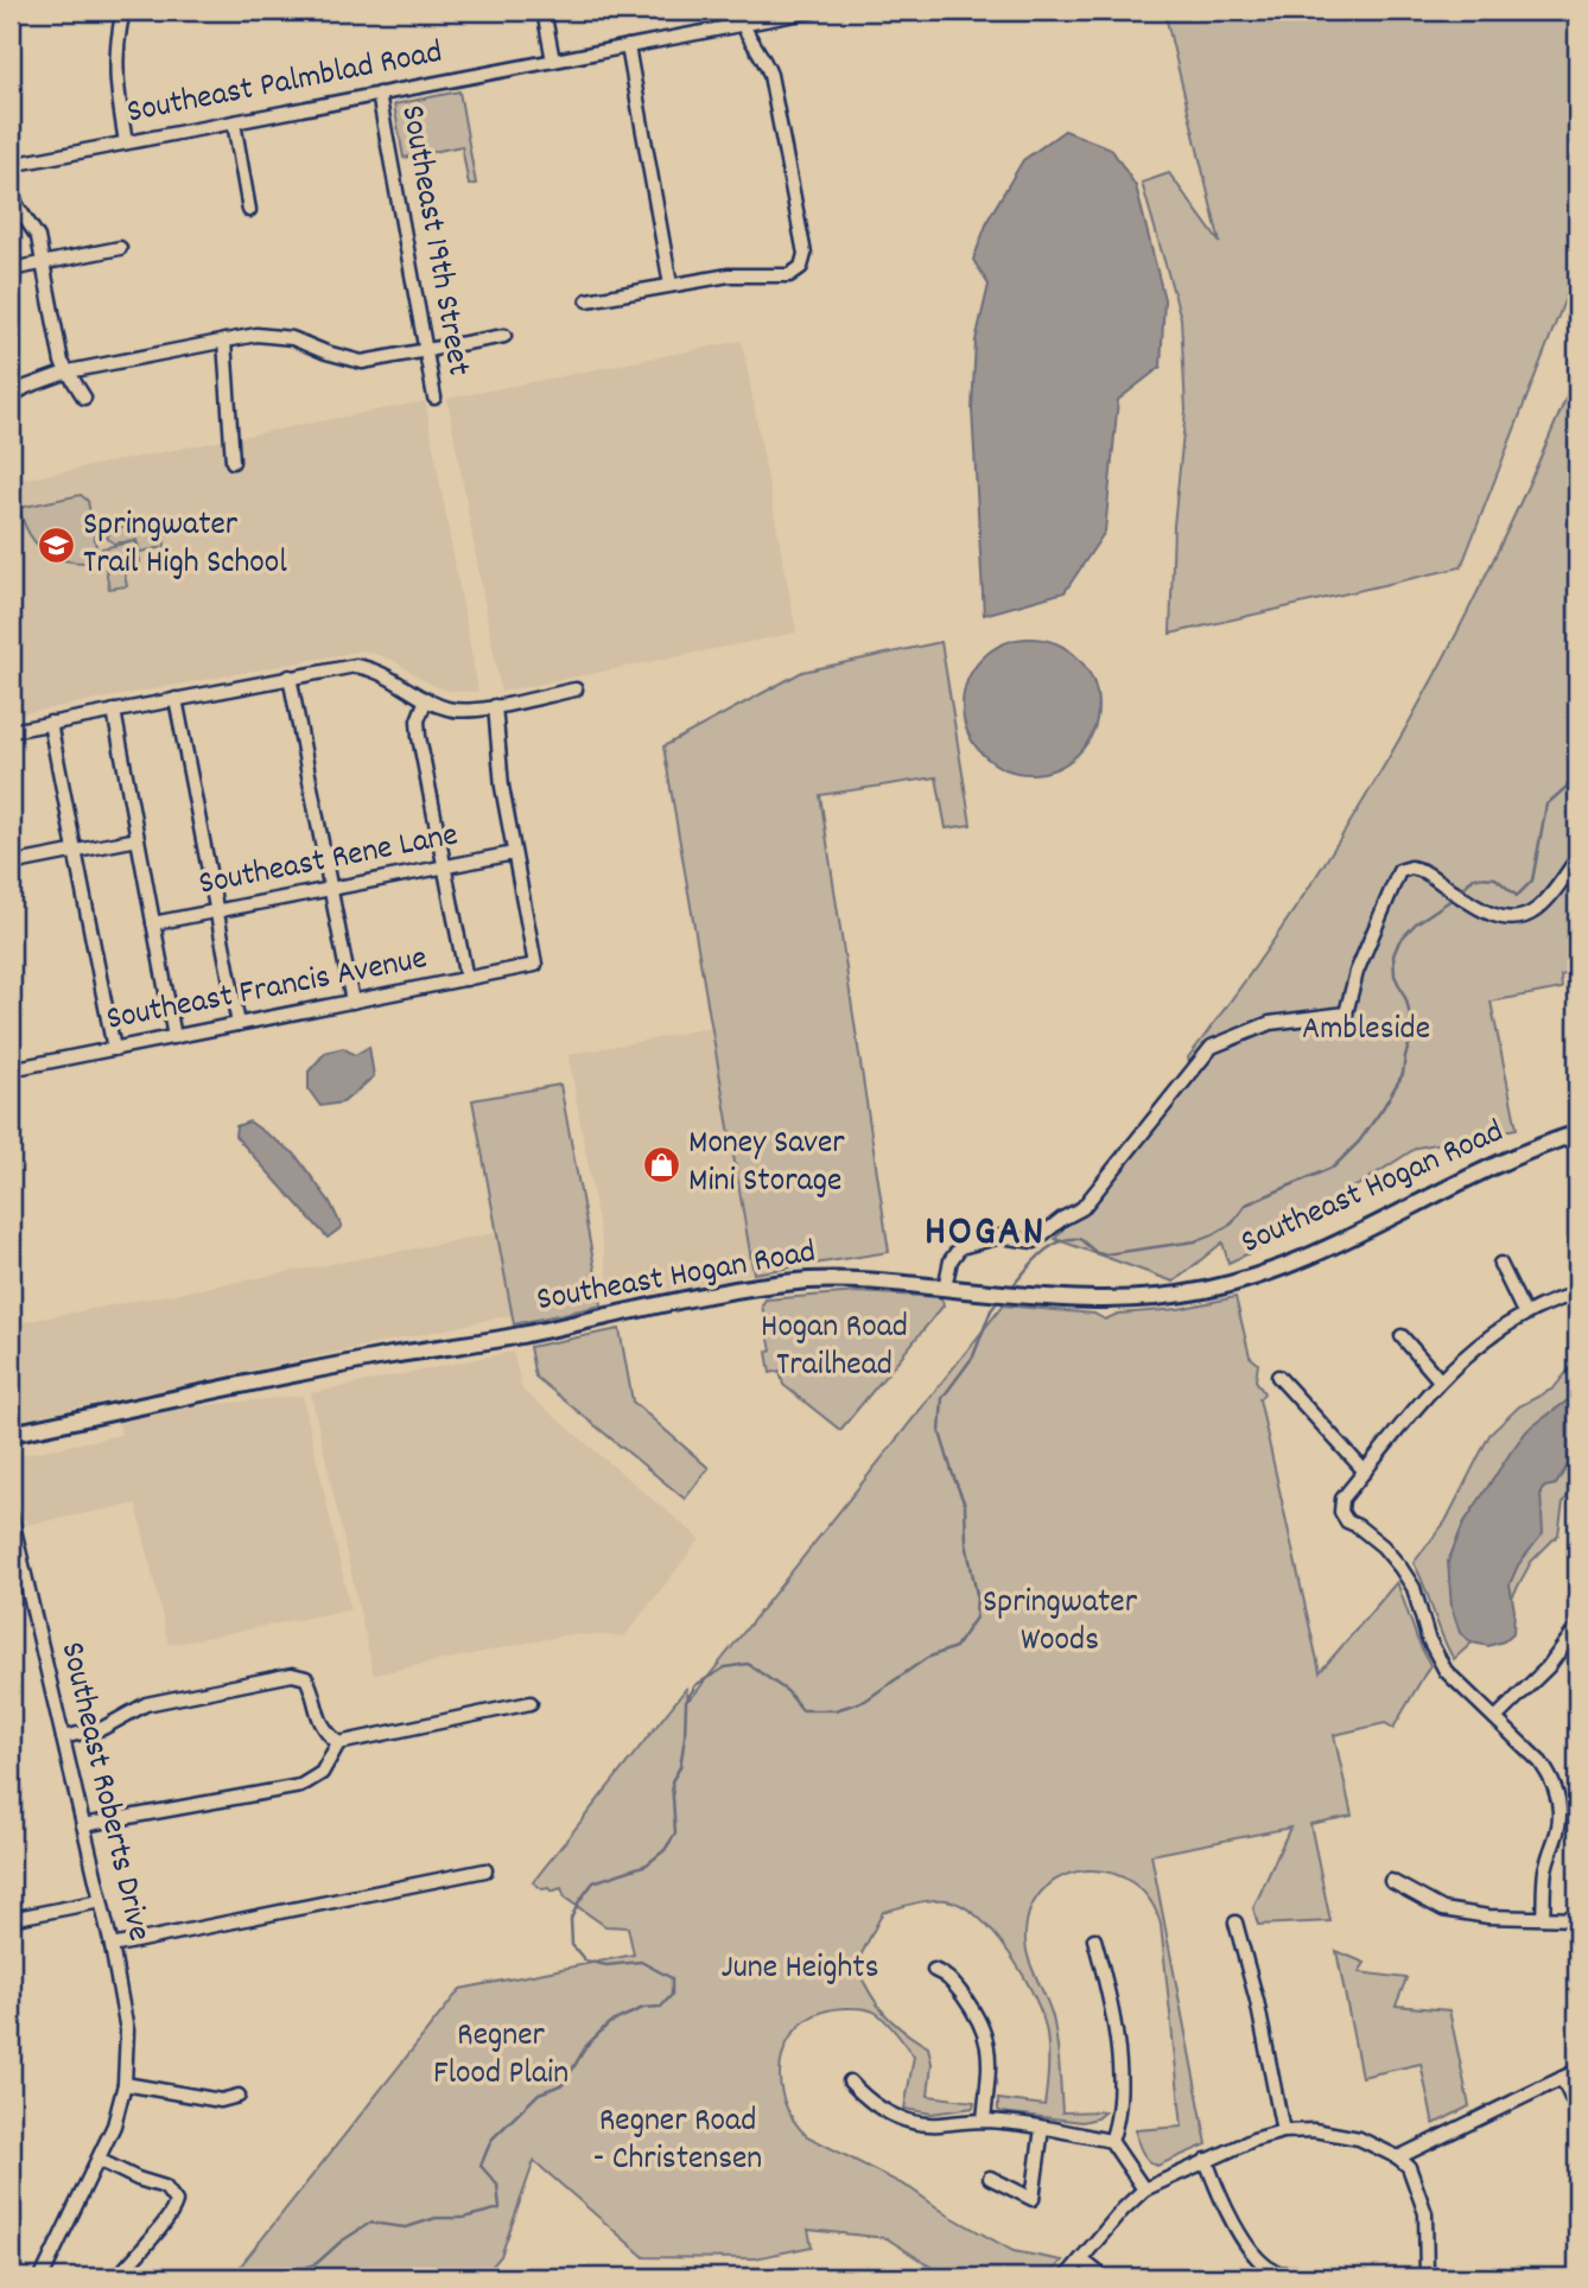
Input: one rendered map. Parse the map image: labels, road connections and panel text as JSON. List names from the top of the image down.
{
  "streets": {
    "main road": ["Southeast Hogan Road"],
    "street": [
      "Southeast Palmblad Road",
      "Southeast 19th Street",
      "Southeast Rene Lane",
      "Southeast Francis Avenue",
      "Southeast Roberts Drive"
    ]
  },
  "crossings": [
    ["Southeast Palmblad Road", "Southeast 19th Street"],
    ["Southeast Rene Lane", "Southeast Francis Avenue"]
  ],
  "districts": ["HOGAN"],
  "parks": [
    "Ambleside",
    "Hogan Road Trailhead",
    "Springwater Woods",
    "June Heights",
    "Regner Flood Plain",
    "Regner Road - Christensen"
  ],
  "places": {
    "school or university": ["Springwater Trail High School"],
    "shop": ["Money Saver Mini Storage"]
  }
}
